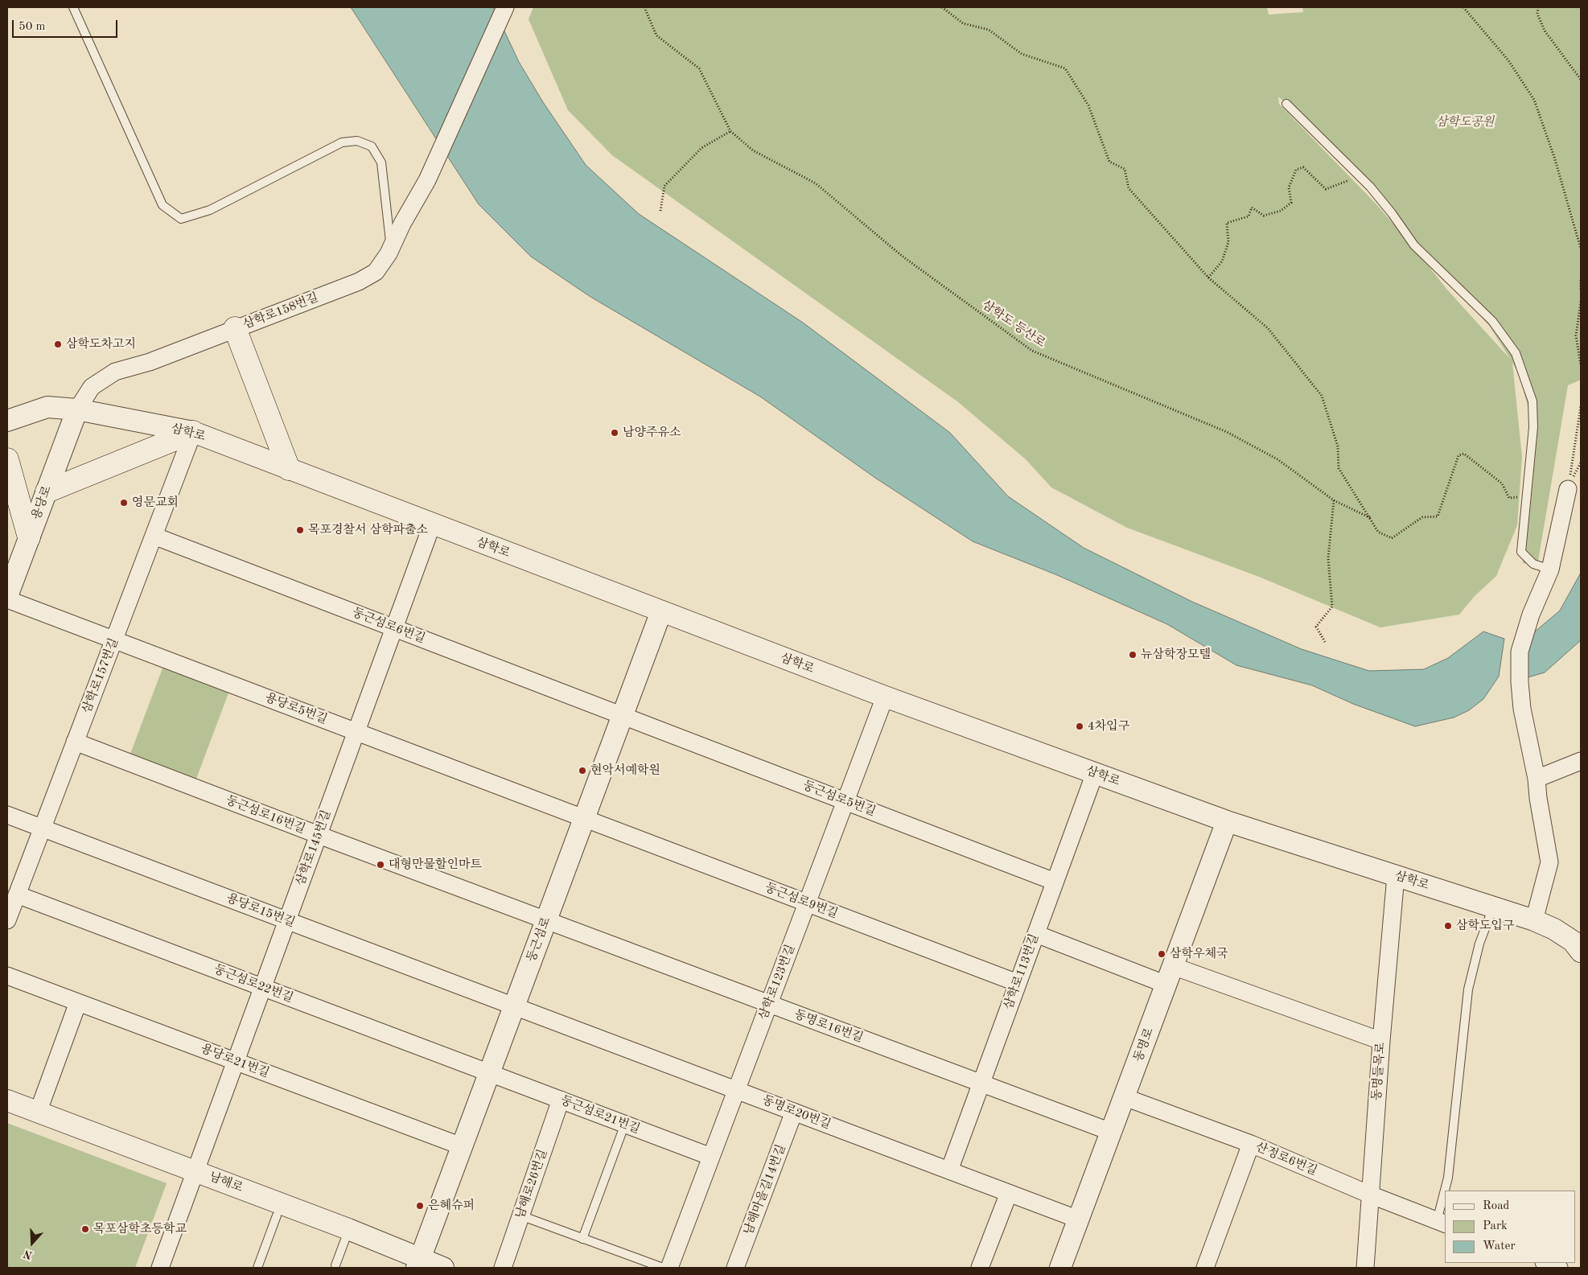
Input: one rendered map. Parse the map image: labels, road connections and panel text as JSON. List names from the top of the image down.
{
  "streets": {
    "street": [
      "삼학로158번길",
      "삼학로",
      "용당로",
      "둥근섬로6번길",
      "삼학로157번길",
      "용당로5번길",
      "둥근섬로5번길",
      "둥근섬로16번길",
      "삼학로145번길",
      "둥근섬로9번길",
      "용당로15번길",
      "둥근섬로",
      "삼학로113번길",
      "삼학로123번길",
      "둥근섬로22번길",
      "동명로16번길",
      "동명로",
      "용당로21번길",
      "동명들목로",
      "동명로20번길",
      "둥근섬로21번길",
      "산정로6번길",
      "남해로",
      "남해로26번길",
      "남해마을길14번길"
    ],
    "path": ["삼학도 등산로"]
  },
  "crossings": [
    ["삼학로158번길", "삼학로"],
    ["삼학로158번길", "용당로"],
    ["삼학로", "용당로"],
    ["삼학로", "삼학로157번길"],
    ["삼학로", "삼학로145번길"],
    ["삼학로", "둥근섬로"],
    ["삼학로", "삼학로113번길"],
    ["삼학로", "삼학로123번길"],
    ["삼학로", "동명로"],
    ["삼학로", "동명들목로"],
    ["용당로", "용당로5번길"],
    ["둥근섬로6번길", "삼학로157번길"],
    ["둥근섬로6번길", "둥근섬로5번길"],
    ["둥근섬로6번길", "삼학로145번길"],
    ["둥근섬로6번길", "둥근섬로"],
    ["삼학로157번길", "용당로5번길"],
    ["삼학로157번길", "둥근섬로16번길"],
    ["삼학로157번길", "용당로15번길"],
    ["삼학로157번길", "둥근섬로22번길"],
    ["용당로5번길", "삼학로145번길"],
    ["용당로5번길", "둥근섬로9번길"],
    ["용당로5번길", "둥근섬로"],
    ["둥근섬로5번길", "둥근섬로"],
    ["둥근섬로5번길", "삼학로113번길"],
    ["둥근섬로5번길", "삼학로123번길"],
    ["둥근섬로16번길", "삼학로145번길"],
    ["둥근섬로16번길", "둥근섬로"],
    ["둥근섬로16번길", "동명로16번길"],
    ["삼학로145번길", "용당로15번길"],
    ["삼학로145번길", "둥근섬로22번길"],
    ["삼학로145번길", "용당로21번길"],
    ["삼학로145번길", "남해로"],
    ["둥근섬로9번길", "둥근섬로"],
    ["둥근섬로9번길", "삼학로113번길"],
    ["둥근섬로9번길", "삼학로123번길"],
    ["용당로15번길", "둥근섬로"],
    ["용당로15번길", "동명로20번길"],
    ["둥근섬로", "둥근섬로22번길"],
    ["둥근섬로", "동명로16번길"],
    ["둥근섬로", "용당로21번길"],
    ["둥근섬로", "동명로20번길"],
    ["둥근섬로", "둥근섬로21번길"],
    ["둥근섬로", "남해로"],
    ["삼학로113번길", "동명로16번길"],
    ["삼학로113번길", "동명로20번길"],
    ["삼학로123번길", "동명로16번길"],
    ["삼학로123번길", "동명로20번길"],
    ["삼학로123번길", "둥근섬로21번길"],
    ["둥근섬로22번길", "둥근섬로21번길"],
    ["동명로16번길", "동명로"],
    ["동명로", "동명로20번길"],
    ["동명로", "산정로6번길"],
    ["동명들목로", "산정로6번길"],
    ["동명로20번길", "남해마을길14번길"],
    ["둥근섬로21번길", "남해로26번길"]
  ],
  "parks": ["삼학도공원"],
  "places": [
    "삼학도차고지",
    "남양주유소",
    "영문교회",
    "목포경찰서 삼학파출소",
    "뉴삼학장모텔",
    "4차입구",
    "현악서예학원",
    "대형만물할인마트",
    "삼학도입구",
    "삼학우체국",
    "은혜슈퍼",
    "목포삼학초등학교"
  ],
  "legend": ["Road", "Park", "Water"],
  "scale_bar": "50 m",
  "north": "bottom"
}
